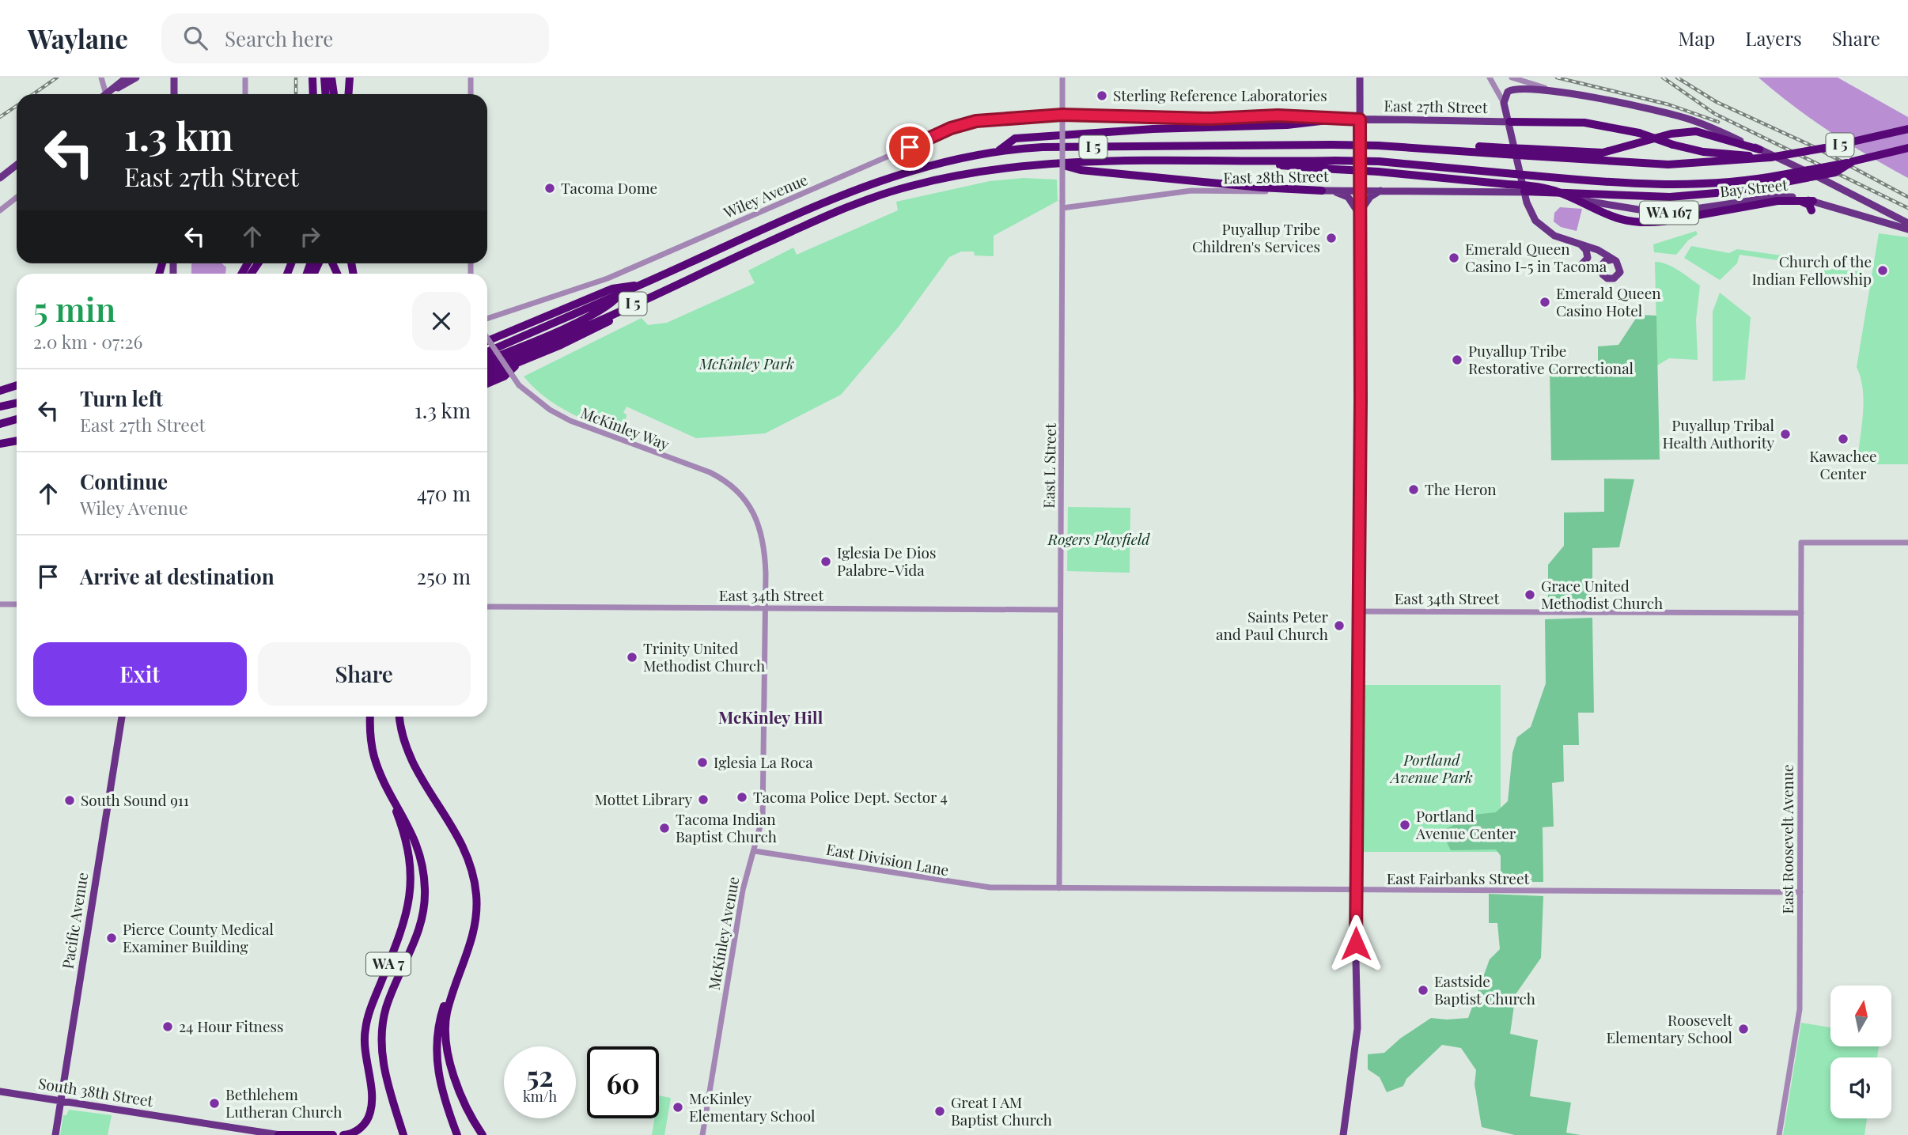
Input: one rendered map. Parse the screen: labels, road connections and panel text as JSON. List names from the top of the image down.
{
  "streets": {
    "highway": ["I 5", "WA 7"],
    "main road": [
      "East 27th Street",
      "East 28th Street",
      "Bay Street",
      "WA 167",
      "Pacific Avenue",
      "South 38th Street"
    ],
    "street": [
      "Wiley Avenue",
      "McKinley Way",
      "East L Street",
      "East 34th Street",
      "East Roosevelt Avenue",
      "East Division Lane",
      "East Fairbanks Street",
      "McKinley Avenue"
    ]
  },
  "crossings": [
    ["East 27th Street", "Wiley Avenue"],
    ["East 27th Street", "East L Street"],
    ["East 28th Street", "Bay Street"],
    ["East 28th Street", "East L Street"],
    ["Wiley Avenue", "East L Street"],
    ["McKinley Way", "McKinley Avenue"],
    ["East L Street", "East 34th Street"],
    ["East L Street", "East Fairbanks Street"],
    ["East 34th Street", "East Roosevelt Avenue"],
    ["East 34th Street", "McKinley Avenue"],
    ["East Roosevelt Avenue", "East Fairbanks Street"],
    ["East Division Lane", "East Fairbanks Street"],
    ["East Division Lane", "McKinley Avenue"],
    ["Pacific Avenue", "South 38th Street"]
  ],
  "districts": ["McKinley Hill"],
  "parks": ["McKinley Park", "Rogers Playfield", "Portland Avenue Park"],
  "places": [
    "Sterling Reference Laboratories",
    "Tacoma Dome",
    "Puyallup Tribe Children's Services",
    "Emerald Queen Casino I-5 in Tacoma",
    "Church of the Indian Fellowship",
    "Emerald Queen Casino Hotel",
    "Puyallup Tribe Restorative Correctional",
    "Puyallup Tribal Health Authority",
    "Kawachee Center",
    "The Heron",
    "Iglesia De Dios Palabre-Vida",
    "Grace United Methodist Church",
    "Saints Peter and Paul Church",
    "Trinity United Methodist Church",
    "Iglesia La Roca",
    "Tacoma Police Dept. Sector 4",
    "Mottet Library",
    "South Sound 911",
    "Portland Avenue Center",
    "Tacoma Indian Baptist Church",
    "Pierce County Medical Examiner Building",
    "Eastside Baptist Church",
    "24 Hour Fitness",
    "Roosevelt Elementary School",
    "Bethlehem Lutheran Church",
    "McKinley Elementary School",
    "Great I AM Baptist Church"
  ],
  "north": "top",
  "page": {
    "header": "Waylane",
    "search": "Search here",
    "nav": ["Map", "Layers", "Share"],
    "turn": ["1.3 km", "East 27th Street"],
    "heading": ["5 min", "2.0 km · 07:26"],
    "list": [
      {
        "name": "Turn left",
        "note": "East 27th Street",
        "value": "1.3 km"
      },
      {
        "name": "Continue",
        "note": "Wiley Avenue",
        "value": "470 m"
      },
      {
        "name": "Arrive at destination",
        "value": "250 m"
      }
    ],
    "buttons": ["Exit", "Share"],
    "speed": "52 km/h",
    "limit": "60"
  }
}
